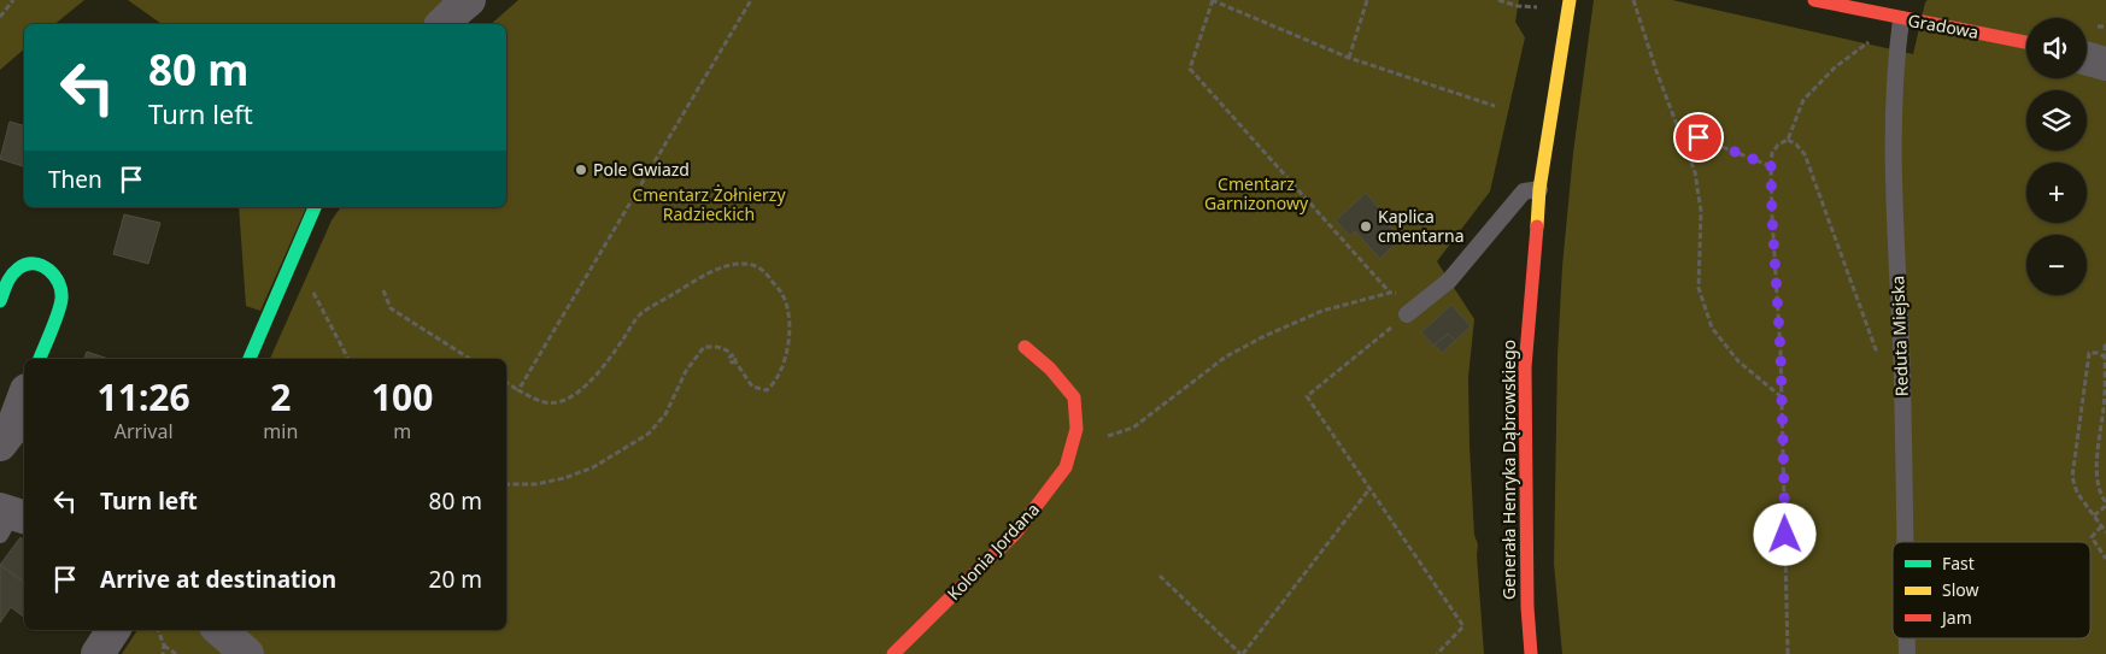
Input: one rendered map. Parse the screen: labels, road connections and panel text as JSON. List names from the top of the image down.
{
  "streets": {
    "street": ["Gradowa", "Generała Henryka Dąbrowskiego", "Kolonia Jordana"],
    "lane": ["Reduta Miejska"]
  },
  "crossings": [
    ["Gradowa", "Reduta Miejska"]
  ],
  "parks": ["Cmentarz Garnizonowy", "Cmentarz Żołnierzy Radzieckich"],
  "places": ["Pole Gwiazd", "Kaplica cmentarna"],
  "legend": ["Fast", "Slow", "Jam"],
  "page": {
    "map_buttons": ["+", "−"],
    "turn": ["80 m", "Turn left"],
    "then": "Then",
    "eta": [
      "11:26",
      "Arrival",
      "2",
      "min",
      "100",
      "m"
    ],
    "list": [
      {
        "name": "Turn left",
        "value": "80 m"
      },
      {
        "name": "Arrive at destination",
        "value": "20 m"
      }
    ]
  }
}
